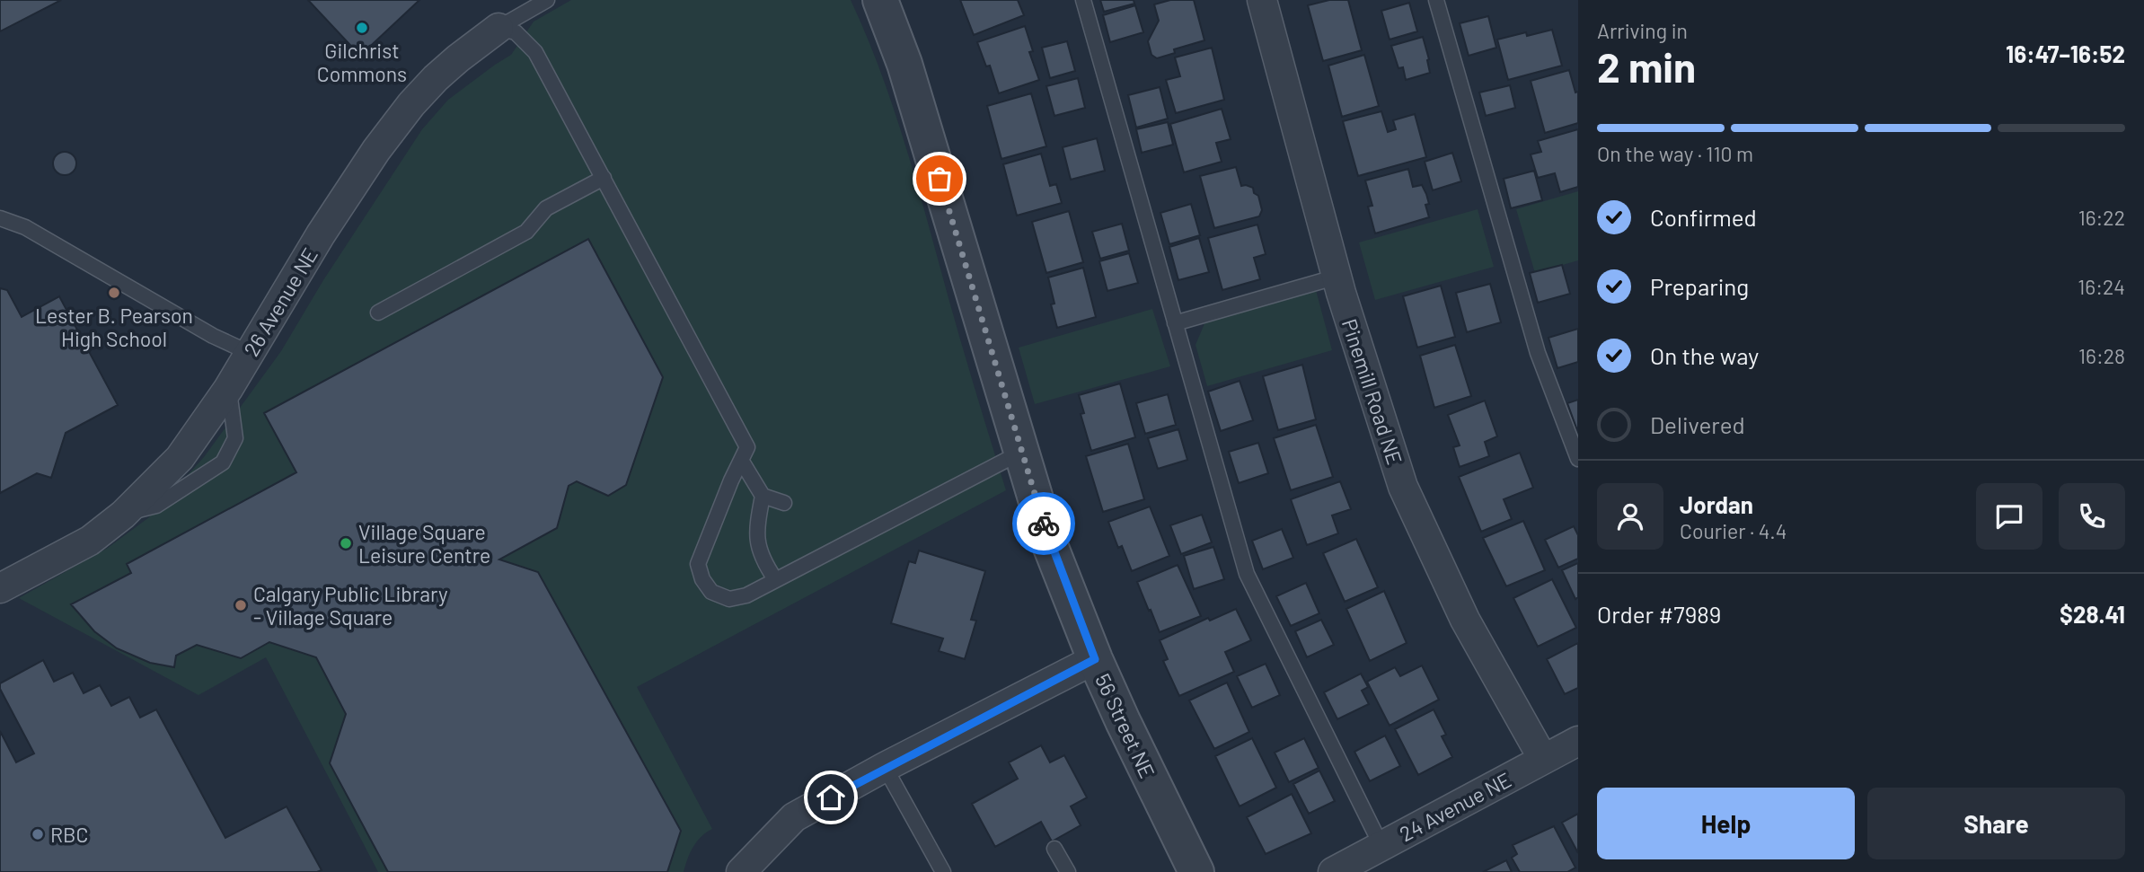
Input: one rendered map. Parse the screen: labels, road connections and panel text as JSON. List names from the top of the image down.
{
  "streets": {
    "street": [
      "26 Avenue NE",
      "Pinemill Road NE",
      "56 Street NE",
      "24 Avenue NE"
    ]
  },
  "crossings": [
    ["Pinemill Road NE", "24 Avenue NE"]
  ],
  "places": [
    "Gilchrist Commons",
    "Lester B. Pearson High School",
    "Village Square Leisure Centre",
    "Calgary Public Library - Village Square",
    "RBC"
  ],
  "page": {
    "heading": ["2 min", "Arriving in", "16:47–16:52"],
    "panel": [
      "Jordan",
      "Courier · 4.4",
      "Order #7989",
      "$28.41"
    ],
    "bar": "On the way · 110 m",
    "list": [
      ["Confirmed", "16:22"],
      ["Preparing", "16:24"],
      ["On the way", "16:28"],
      "Delivered"
    ],
    "buttons": ["Help", "Share"]
  }
}
